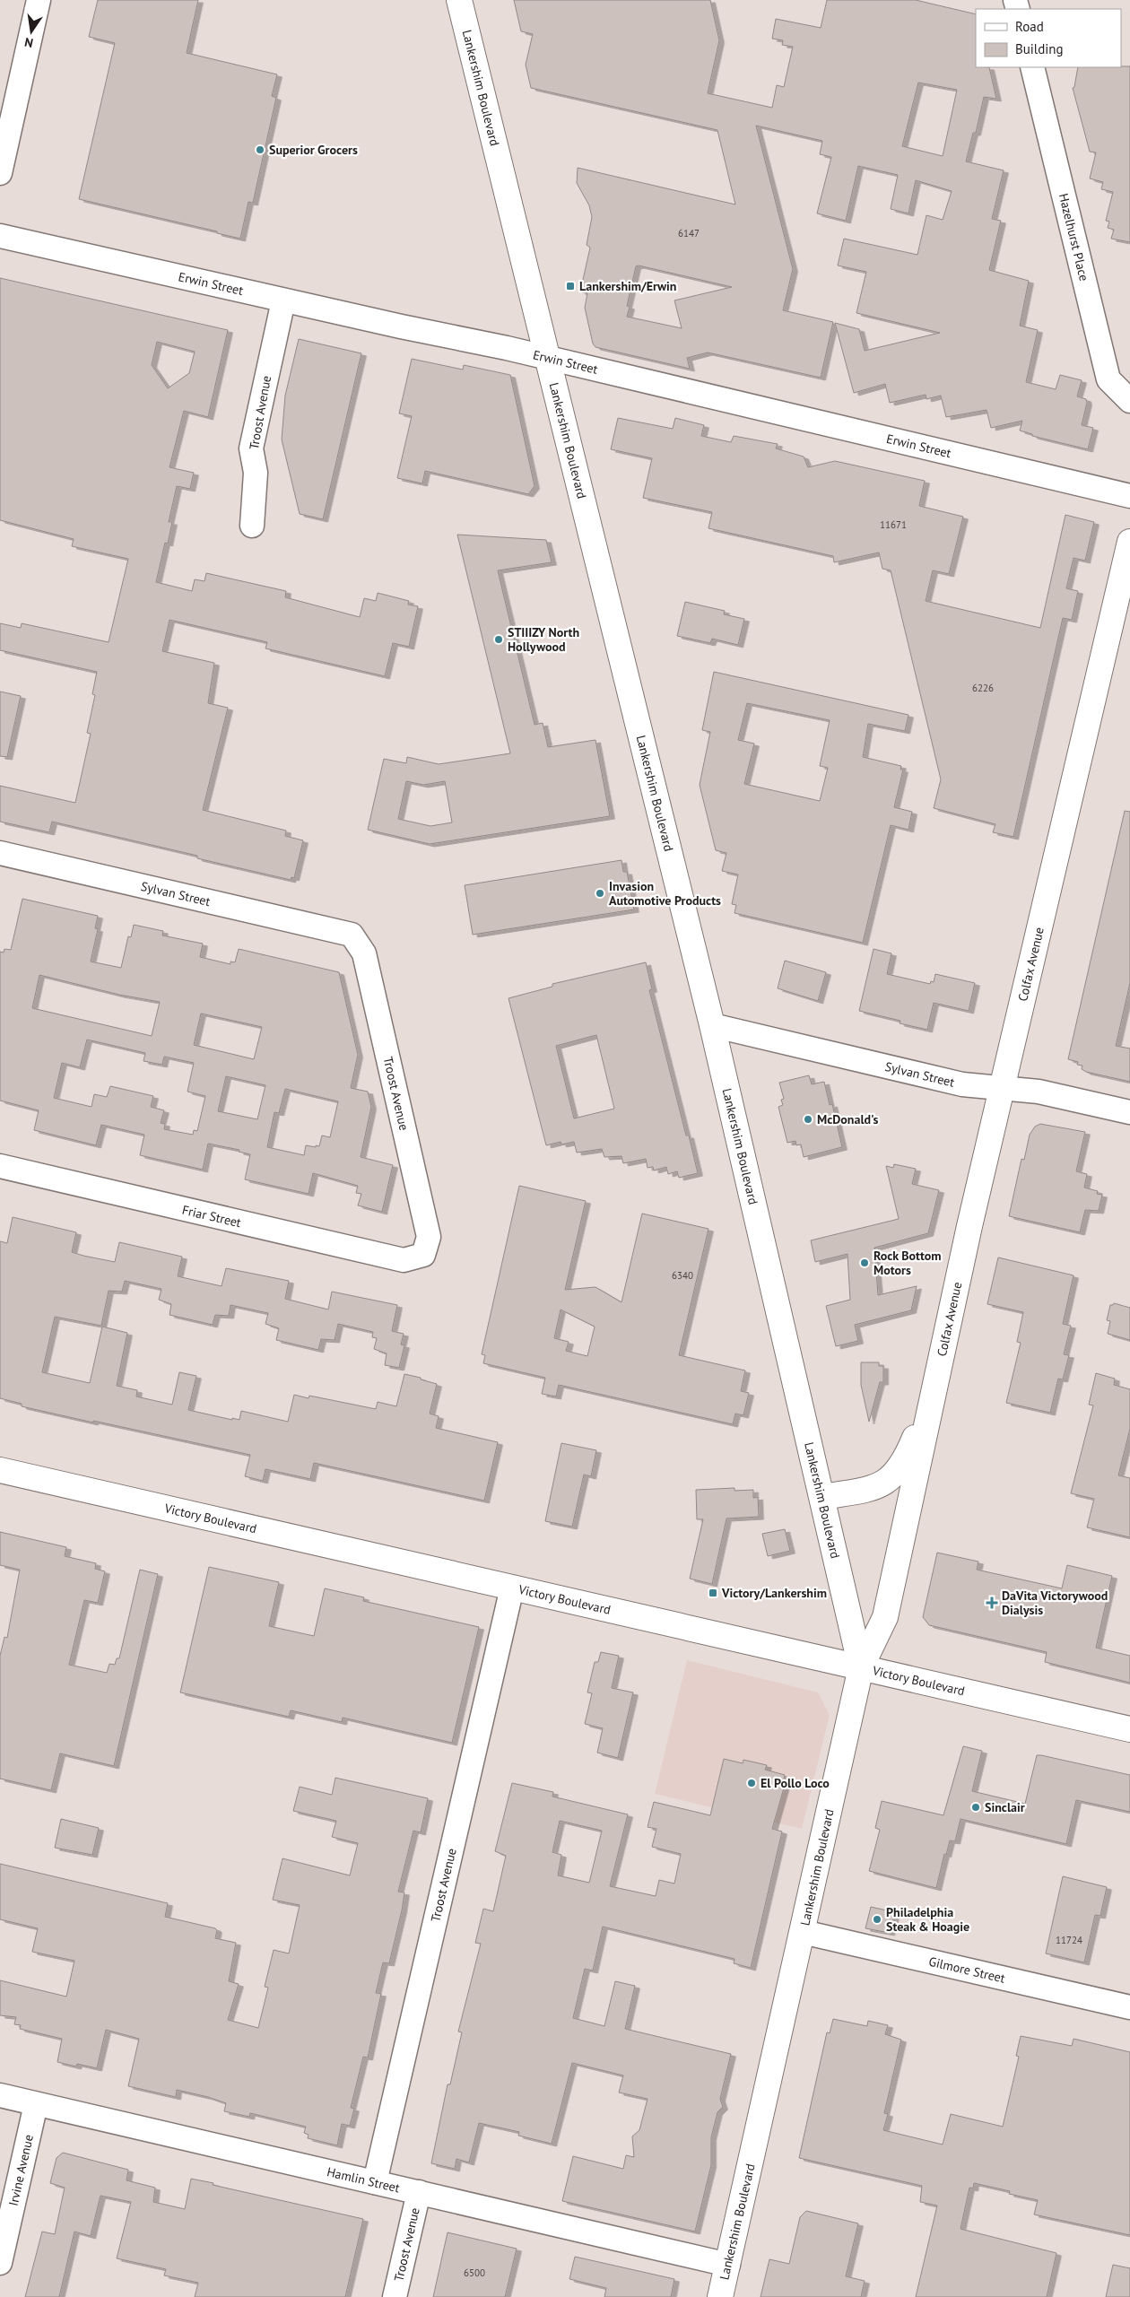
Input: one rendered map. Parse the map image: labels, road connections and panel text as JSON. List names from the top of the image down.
{
  "streets": {
    "main road": ["Lankershim Boulevard", "Colfax Avenue", "Victory Boulevard"],
    "street": [
      "Hazelhurst Place",
      "Erwin Street",
      "Troost Avenue",
      "Sylvan Street",
      "Friar Street",
      "Gilmore Street",
      "Irvine Avenue",
      "Hamlin Street"
    ]
  },
  "crossings": [
    ["Lankershim Boulevard", "Erwin Street"],
    ["Lankershim Boulevard", "Sylvan Street"],
    ["Lankershim Boulevard", "Colfax Avenue"],
    ["Lankershim Boulevard", "Victory Boulevard"],
    ["Lankershim Boulevard", "Gilmore Street"],
    ["Lankershim Boulevard", "Hamlin Street"],
    ["Erwin Street", "Troost Avenue"],
    ["Troost Avenue", "Sylvan Street"],
    ["Troost Avenue", "Friar Street"],
    ["Troost Avenue", "Victory Boulevard"],
    ["Troost Avenue", "Hamlin Street"],
    ["Sylvan Street", "Colfax Avenue"],
    ["Colfax Avenue", "Victory Boulevard"],
    ["Irvine Avenue", "Hamlin Street"]
  ],
  "places": {
    "other": [
      "Superior Grocers",
      "STIIIZY North Hollywood",
      "Invasion Automotive Products",
      "McDonald's",
      "Rock Bottom Motors",
      "El Pollo Loco",
      "Sinclair",
      "Philadelphia Steak & Hoagie"
    ],
    "transit": ["Lankershim/Erwin", "Victory/Lankershim"],
    "health": ["DaVita Victorywood Dialysis"]
  },
  "house_numbers": [
    "6147",
    "11671",
    "6226",
    "6340",
    "11724",
    "6500"
  ],
  "legend": ["Road", "Building"],
  "north": "bottom"
}
